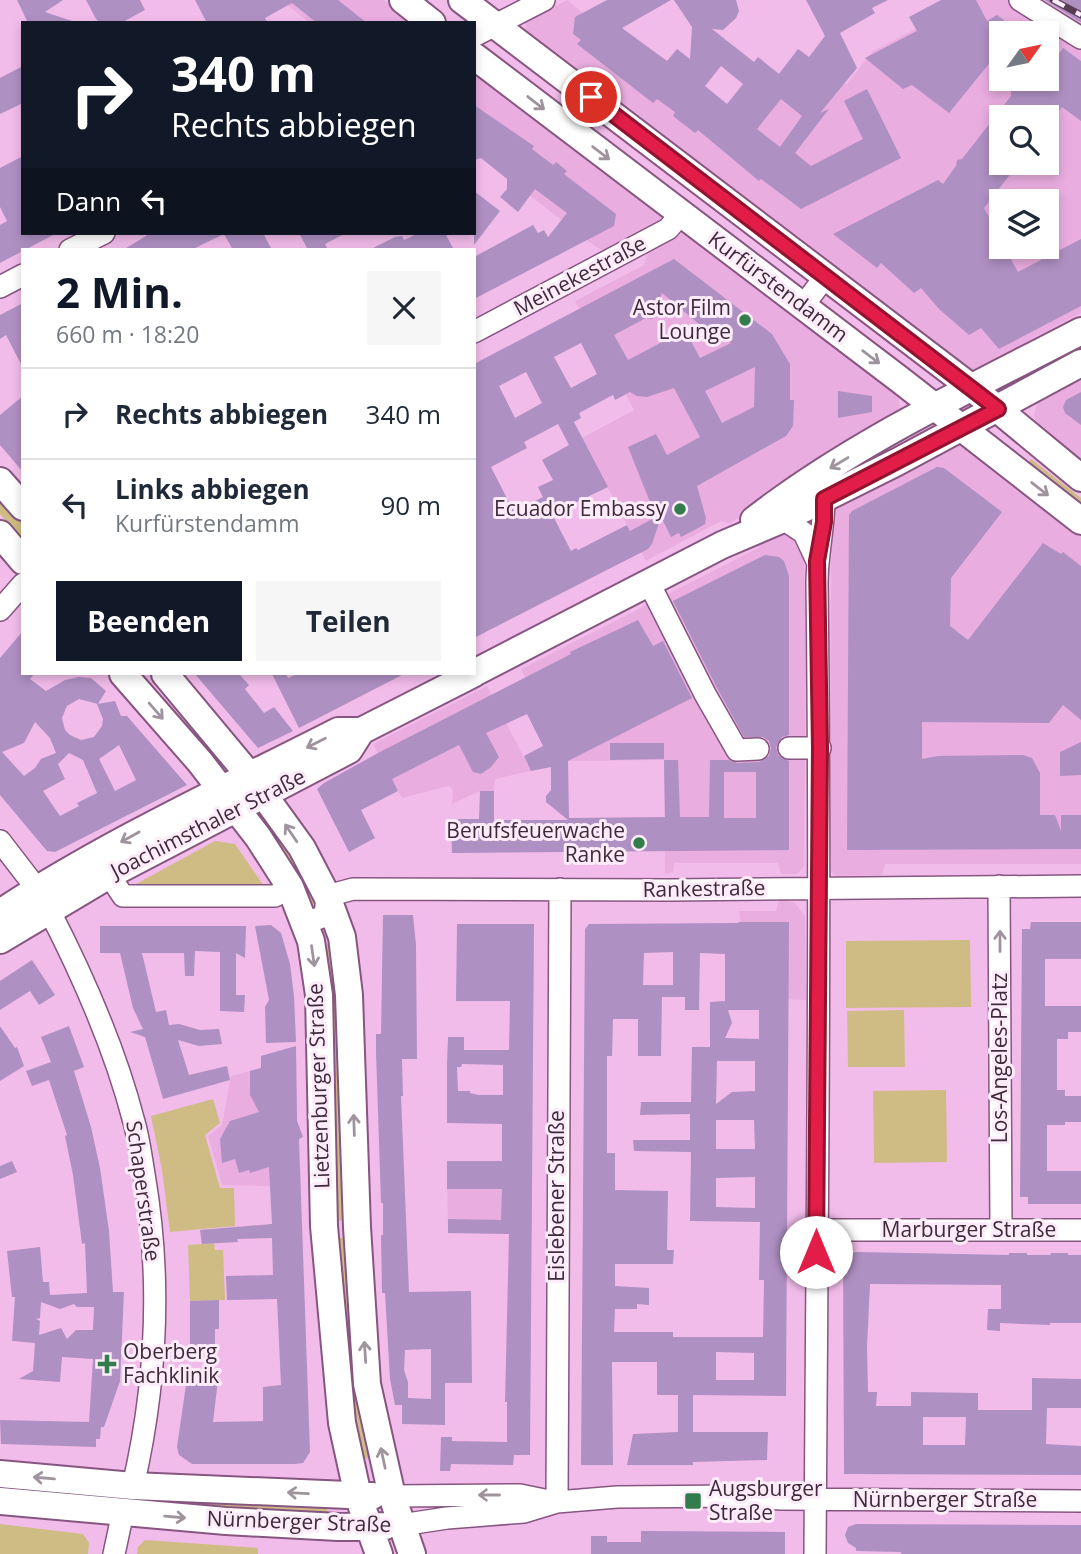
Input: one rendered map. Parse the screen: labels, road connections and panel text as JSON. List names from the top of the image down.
{
  "streets": {
    "main road": [
      "Kurfürstendamm",
      "Joachimsthaler Straße",
      "Lietzenburger Straße",
      "Nürnberger Straße"
    ],
    "street": [
      "Meinekestraße",
      "Rankestraße",
      "Los-Angeles-Platz",
      "Schaperstraße",
      "Eislebener Straße",
      "Marburger Straße"
    ]
  },
  "crossings": [
    ["Meinekestraße", "Kurfürstendamm"],
    ["Kurfürstendamm", "Joachimsthaler Straße"],
    ["Joachimsthaler Straße", "Lietzenburger Straße"],
    ["Joachimsthaler Straße", "Schaperstraße"],
    ["Rankestraße", "Los-Angeles-Platz"],
    ["Rankestraße", "Lietzenburger Straße"],
    ["Rankestraße", "Eislebener Straße"],
    ["Los-Angeles-Platz", "Marburger Straße"],
    ["Lietzenburger Straße", "Nürnberger Straße"],
    ["Schaperstraße", "Nürnberger Straße"],
    ["Eislebener Straße", "Nürnberger Straße"]
  ],
  "places": {
    "other": ["Astor Film Lounge", "Ecuador Embassy", "Berufsfeuerwache Ranke"],
    "health": ["Oberberg Fachklinik"],
    "transit": ["Augsburger Straße"]
  },
  "north": "top right",
  "page": {
    "turn": ["340 m", "Rechts abbiegen"],
    "then": "Dann",
    "heading": ["2 Min.", "660 m · 18:20"],
    "list": [
      {
        "name": "Rechts abbiegen",
        "value": "340 m"
      },
      {
        "name": "Links abbiegen",
        "note": "Kurfürstendamm",
        "value": "90 m"
      }
    ],
    "buttons": ["Beenden", "Teilen"]
  }
}
